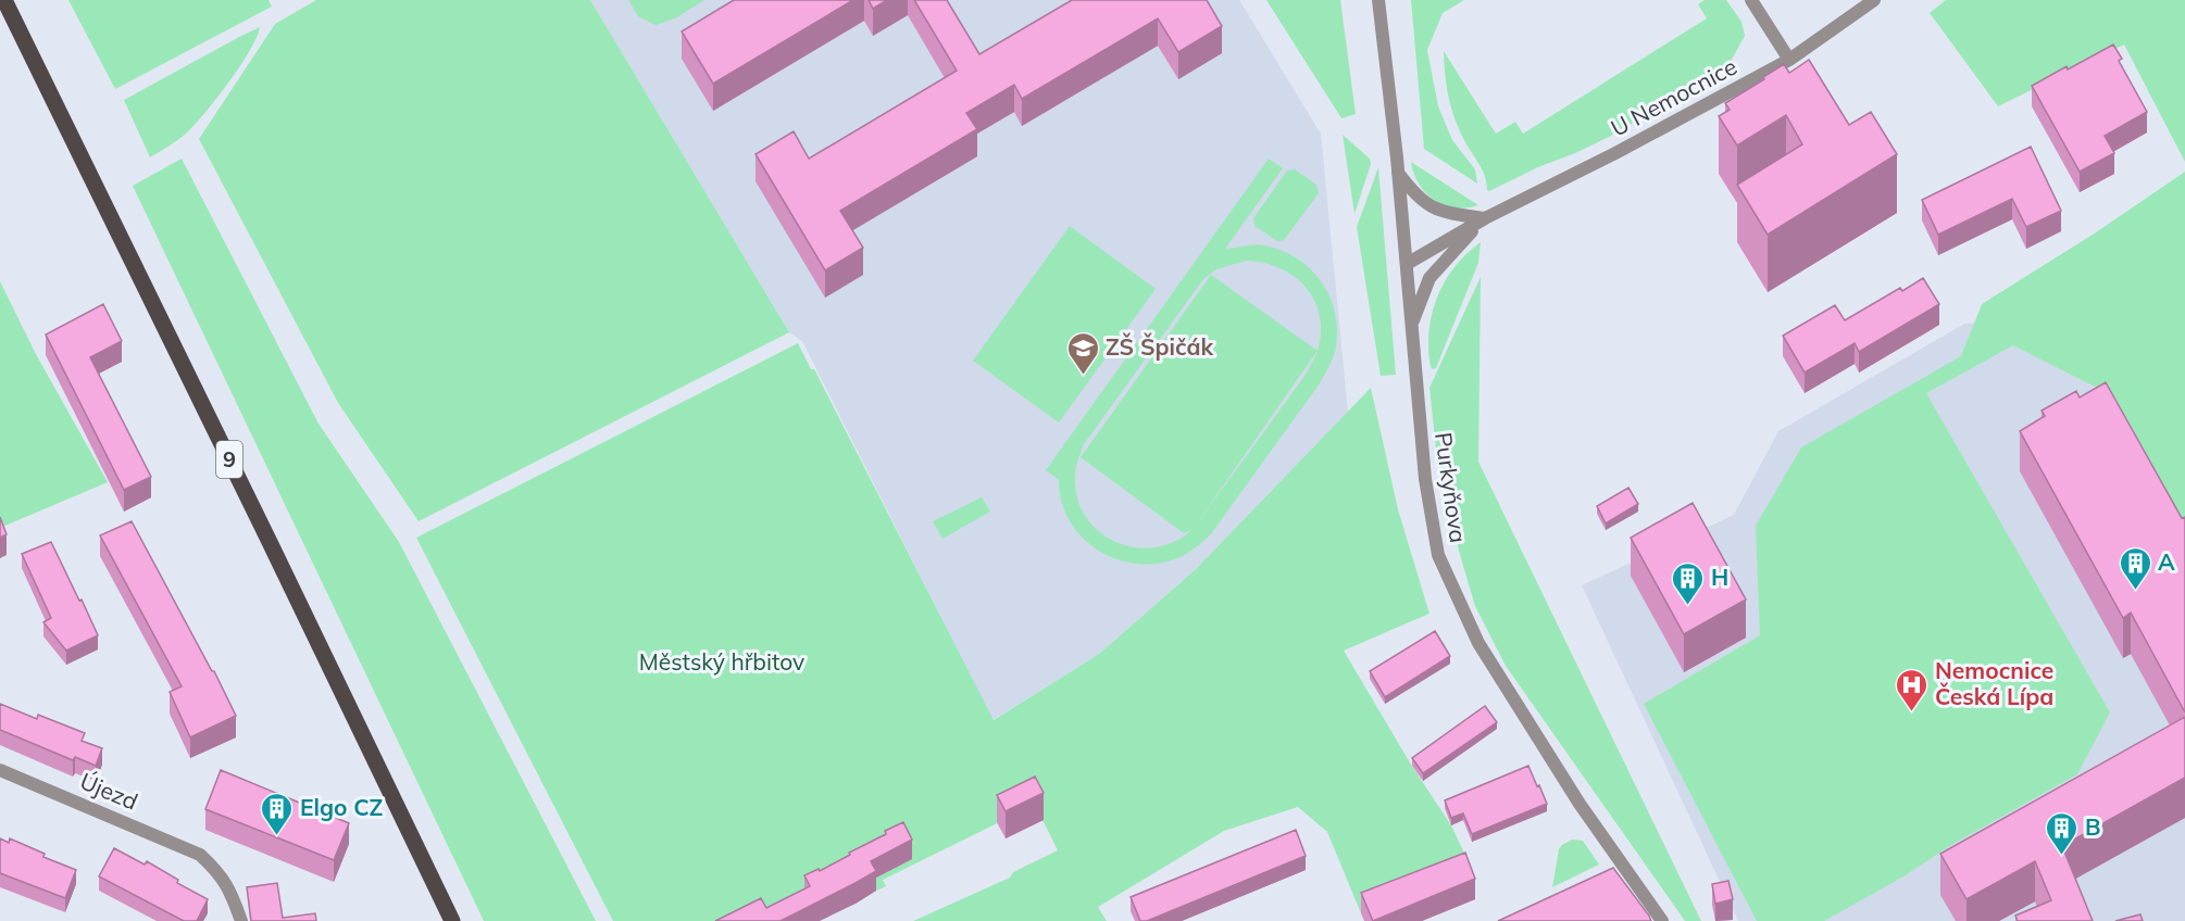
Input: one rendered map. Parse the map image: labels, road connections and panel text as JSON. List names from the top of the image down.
{
  "streets": {
    "main road": ["9"],
    "street": ["U Nemocnice", "Purkyňova", "Újezd"]
  },
  "crossings": [
    ["U Nemocnice", "Purkyňova"]
  ],
  "parks": ["Městský hřbitov"],
  "places": {
    "school or university": ["ZŠ Špičák"],
    "building": [
      "A",
      "H",
      "Elgo CZ",
      "B"
    ],
    "hospital": ["Nemocnice Česká Lípa"]
  }
}
